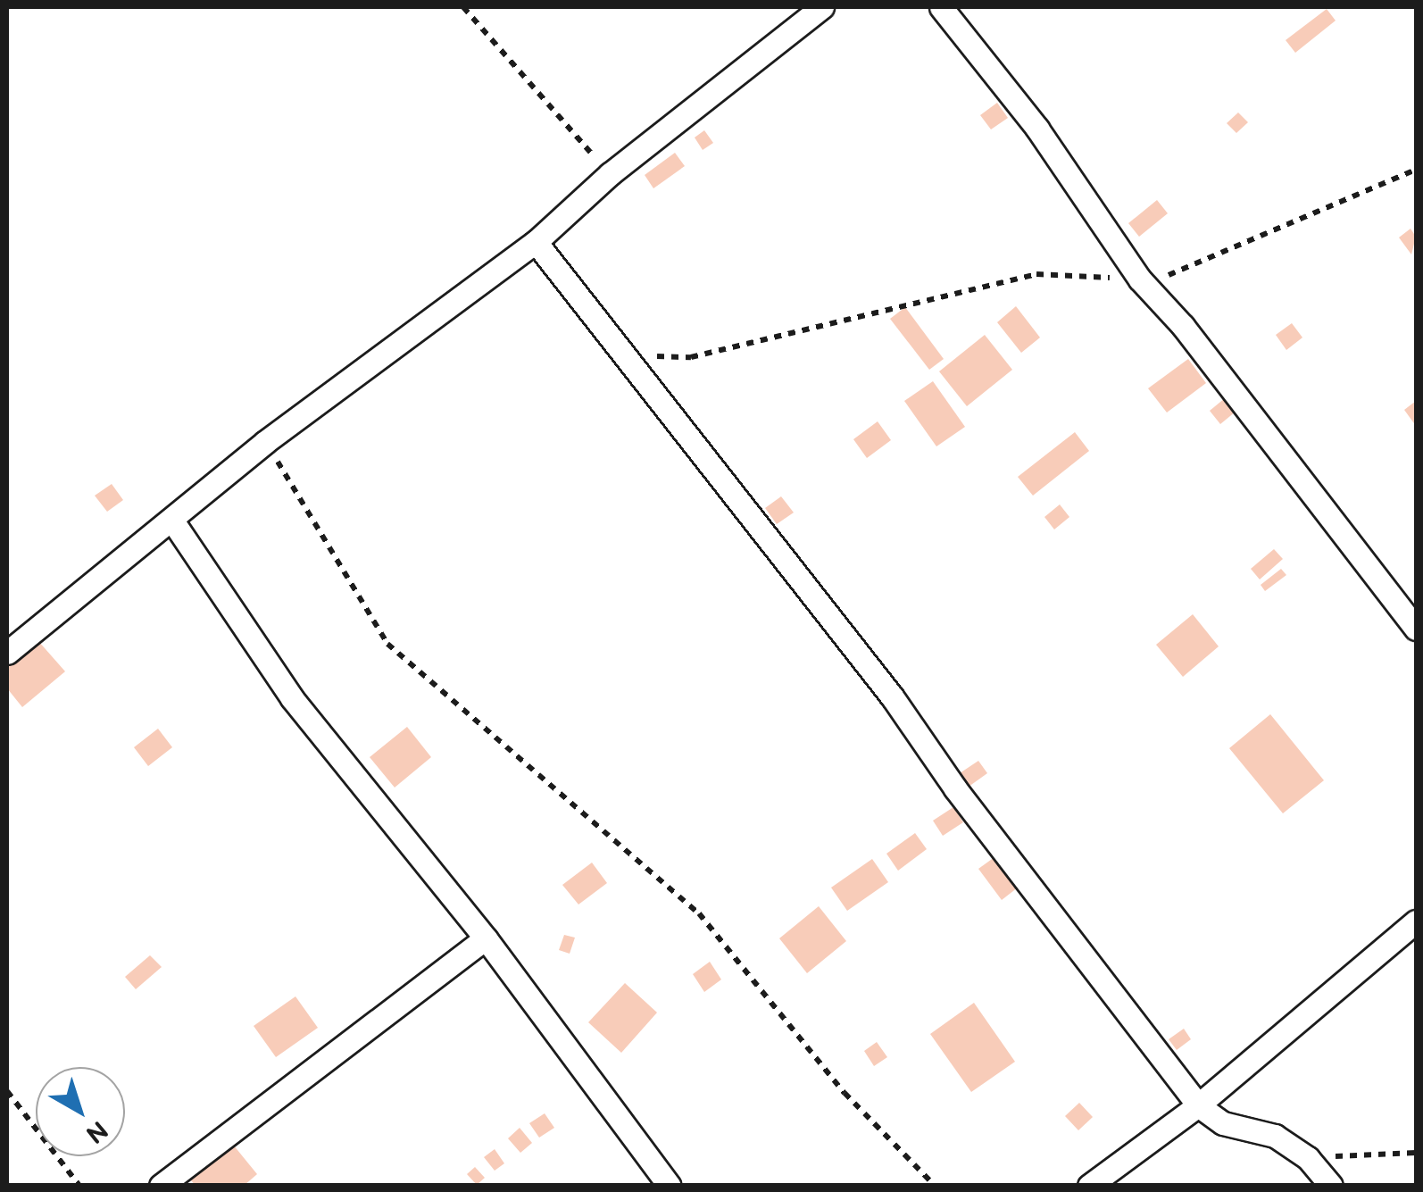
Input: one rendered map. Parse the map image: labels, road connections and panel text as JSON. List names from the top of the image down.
{
  "north": "bottom right"
}
